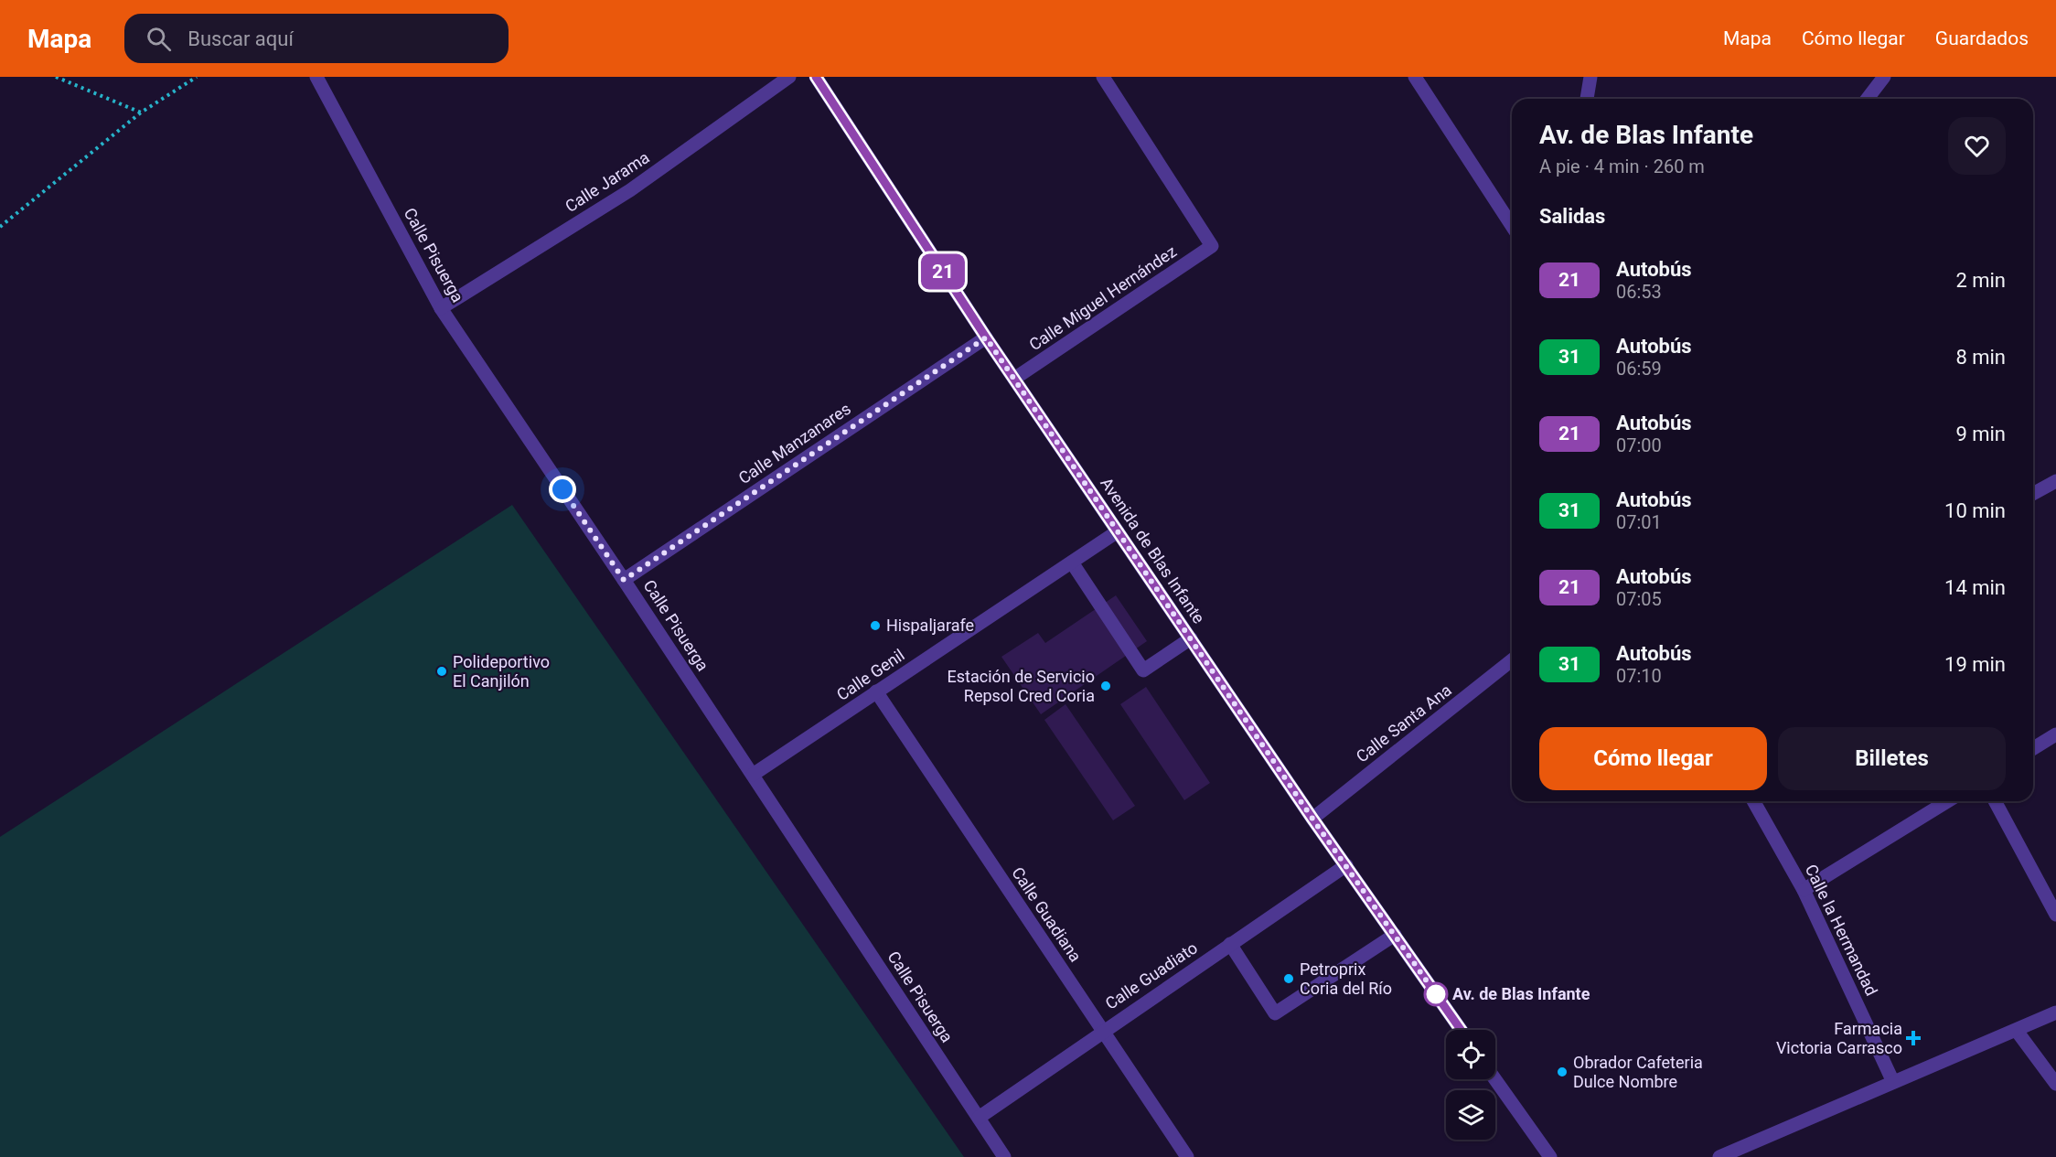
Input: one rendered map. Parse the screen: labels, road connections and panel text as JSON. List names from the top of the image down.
{
  "streets": {
    "street": [
      "Calle Jarama",
      "Calle Pisuerga",
      "Calle Miguel Hernández",
      "Calle Manzanares",
      "Avenida de Blas Infante",
      "Calle Genil",
      "Calle Santa Ana",
      "Calle Guadiana",
      "Calle la Hermandad",
      "Calle Guadiato"
    ]
  },
  "crossings": [
    ["Calle Jarama", "Calle Pisuerga"],
    ["Calle Pisuerga", "Calle Manzanares"],
    ["Calle Pisuerga", "Calle Genil"],
    ["Calle Pisuerga", "Calle Guadiato"],
    ["Calle Miguel Hernández", "Avenida de Blas Infante"],
    ["Calle Manzanares", "Avenida de Blas Infante"],
    ["Avenida de Blas Infante", "Calle Genil"],
    ["Avenida de Blas Infante", "Calle Santa Ana"],
    ["Avenida de Blas Infante", "Calle Guadiato"],
    ["Calle Genil", "Calle Guadiana"],
    ["Calle Guadiana", "Calle Guadiato"]
  ],
  "places": {
    "other": [
      "Hispaljarafe",
      "Polideportivo El Canjilón",
      "Estación de Servicio Repsol Cred Coria",
      "Petroprix Coria del Río",
      "Av. de Blas Infante",
      "Obrador Cafeteria Dulce Nombre"
    ],
    "health": ["Farmacia Victoria Carrasco"]
  },
  "lines": ["bus line 21"],
  "page": {
    "header": "Mapa",
    "search": "Buscar aquí",
    "nav": ["Mapa", "Cómo llegar", "Guardados"],
    "on_map": "21",
    "heading": [
      ["Av. de Blas Infante", "A pie · 4 min · 260 m"],
      "Salidas"
    ],
    "list": [
      {
        "mark": "21",
        "name": "Autobús",
        "note": "06:53",
        "value": "2 min"
      },
      {
        "mark": "31",
        "name": "Autobús",
        "note": "06:59",
        "value": "8 min"
      },
      {
        "mark": "21",
        "name": "Autobús",
        "note": "07:00",
        "value": "9 min"
      },
      {
        "mark": "31",
        "name": "Autobús",
        "note": "07:01",
        "value": "10 min"
      },
      {
        "mark": "21",
        "name": "Autobús",
        "note": "07:05",
        "value": "14 min"
      },
      {
        "mark": "31",
        "name": "Autobús",
        "note": "07:10",
        "value": "19 min"
      }
    ],
    "buttons": ["Cómo llegar", "Billetes"]
  }
}
